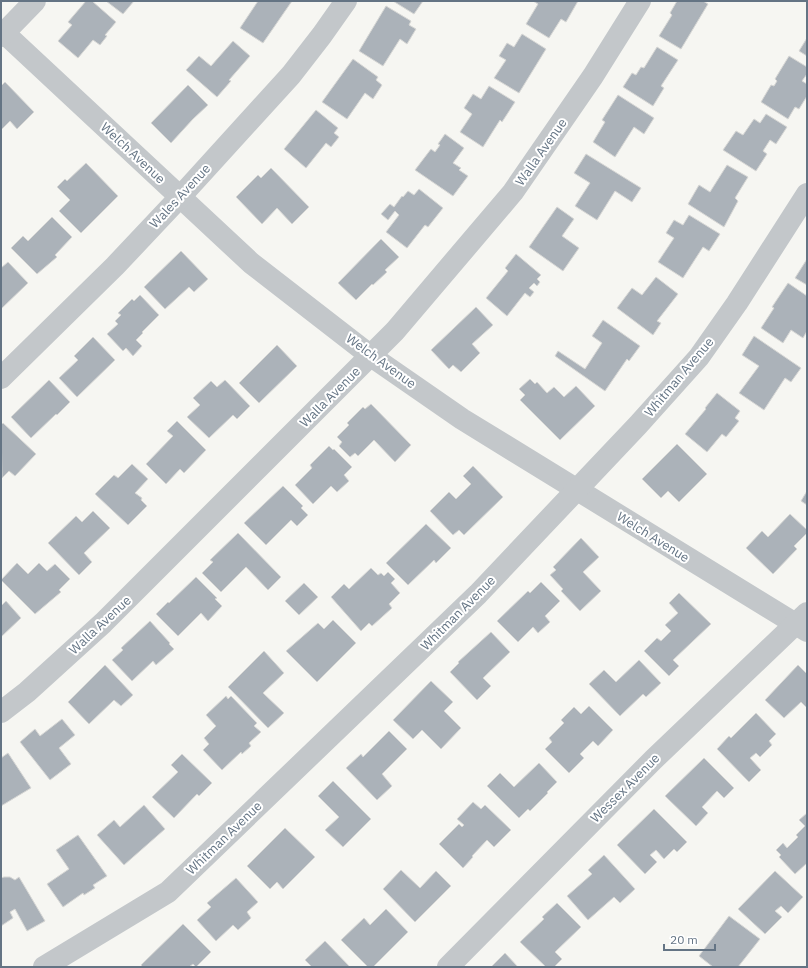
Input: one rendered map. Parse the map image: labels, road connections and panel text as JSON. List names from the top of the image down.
{
  "streets": {
    "street": [
      "Walla Avenue",
      "Welch Avenue",
      "Wales Avenue",
      "Whitman Avenue",
      "Wessex Avenue"
    ]
  },
  "crossings": [
    ["Walla Avenue", "Welch Avenue"],
    ["Welch Avenue", "Wales Avenue"],
    ["Welch Avenue", "Whitman Avenue"],
    ["Welch Avenue", "Wessex Avenue"]
  ],
  "scale_bar": "20 m"
}
